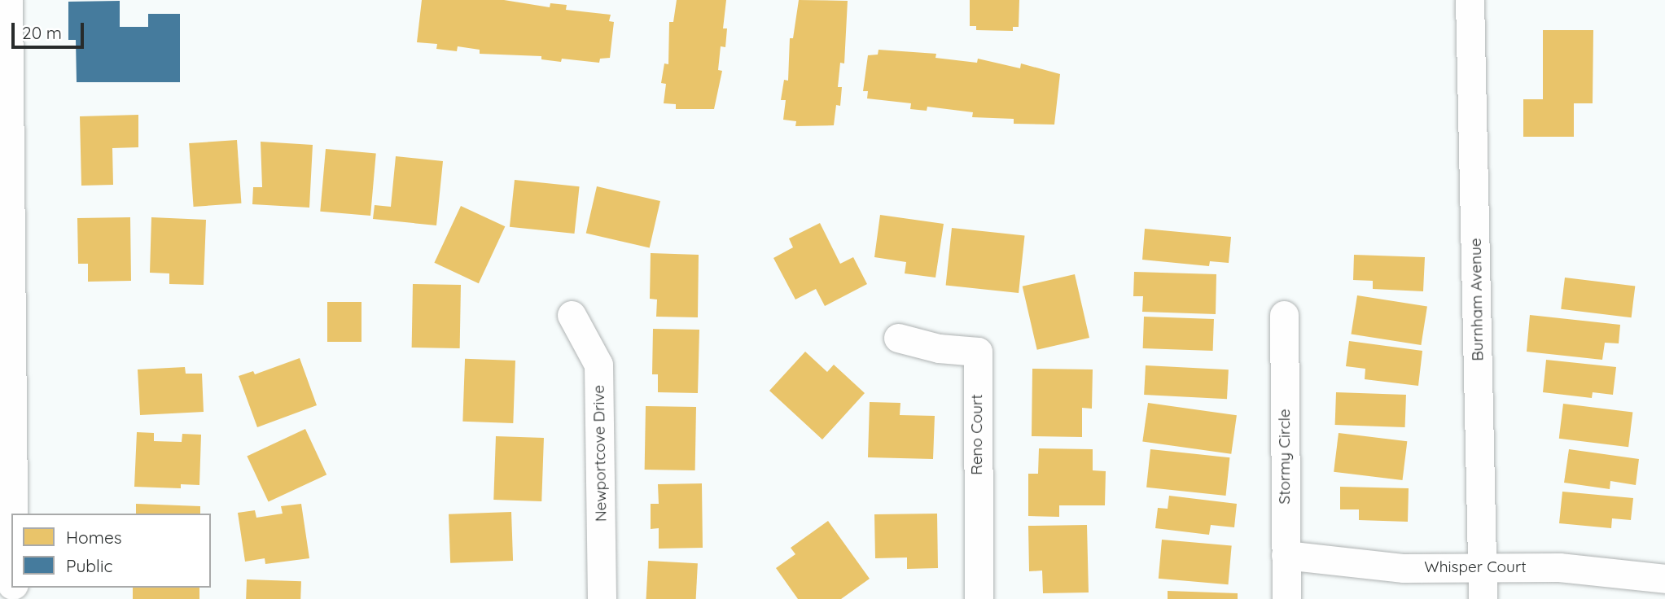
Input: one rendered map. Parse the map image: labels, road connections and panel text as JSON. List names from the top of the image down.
{
  "streets": {
    "street": [
      "Burnham Avenue",
      "Reno Court",
      "Newportcove Drive",
      "Stormy Circle",
      "Whisper Court"
    ]
  },
  "crossings": [
    ["Burnham Avenue", "Whisper Court"],
    ["Stormy Circle", "Whisper Court"]
  ],
  "legend": ["Homes", "Public"],
  "scale_bar": "20 m"
}
